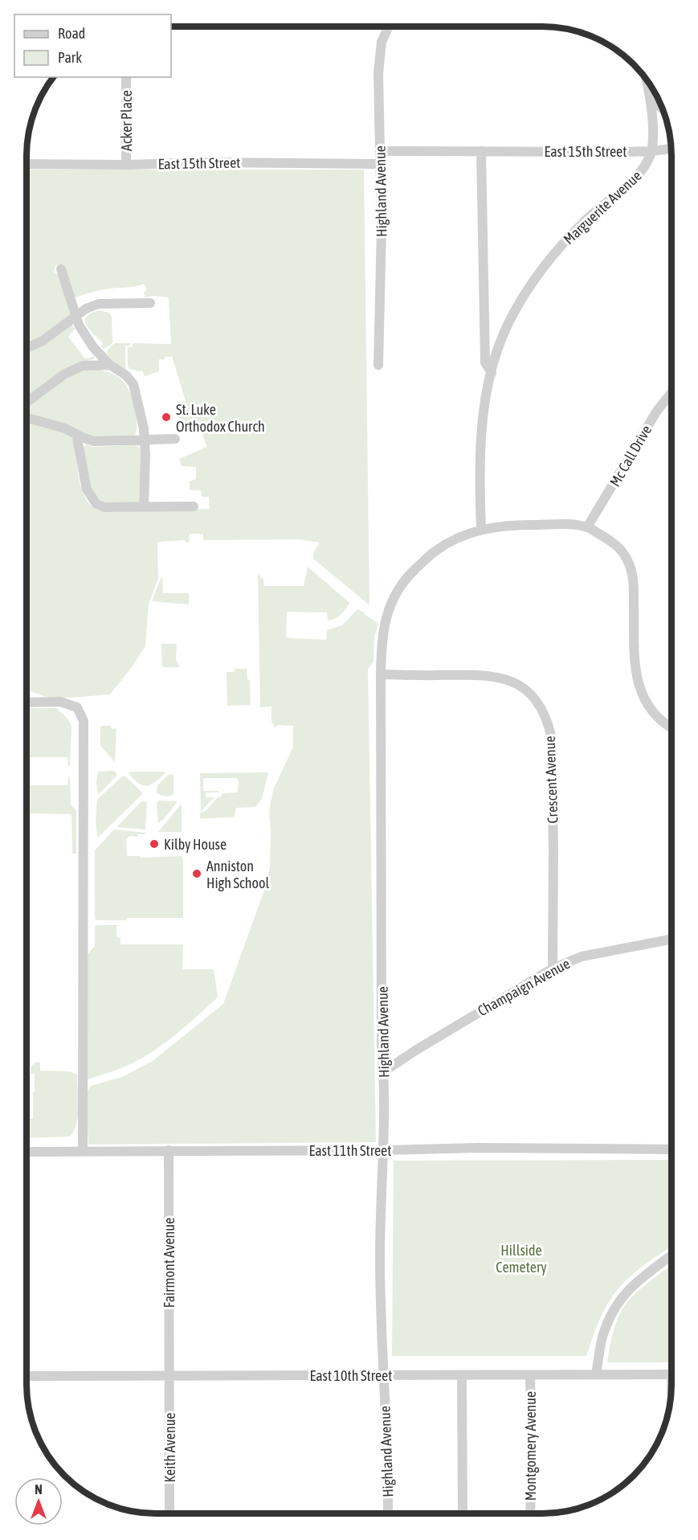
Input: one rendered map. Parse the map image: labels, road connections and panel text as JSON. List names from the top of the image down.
{
  "streets": {
    "street": [
      "Acker Place",
      "East 15th Street",
      "Highland Avenue",
      "Marguerite Avenue",
      "Mc Call Drive",
      "Crescent Avenue",
      "Champaign Avenue",
      "East 11th Street",
      "Fairmont Avenue",
      "East 10th Street",
      "Montgomery Avenue",
      "Keith Avenue"
    ]
  },
  "crossings": [
    ["Acker Place", "East 15th Street"],
    ["East 15th Street", "Highland Avenue"],
    ["East 15th Street", "Marguerite Avenue"],
    ["Highland Avenue", "Marguerite Avenue"],
    ["Highland Avenue", "Crescent Avenue"],
    ["Highland Avenue", "Champaign Avenue"],
    ["Highland Avenue", "East 11th Street"],
    ["Highland Avenue", "East 10th Street"],
    ["Crescent Avenue", "Champaign Avenue"],
    ["East 11th Street", "Fairmont Avenue"],
    ["Fairmont Avenue", "East 10th Street"],
    ["Fairmont Avenue", "Keith Avenue"],
    ["East 10th Street", "Montgomery Avenue"],
    ["East 10th Street", "Keith Avenue"]
  ],
  "parks": ["Hillside Cemetery"],
  "places": ["St. Luke Orthodox Church", "Kilby House", "Anniston High School"],
  "legend": ["Road", "Park"],
  "north": "top"
}
